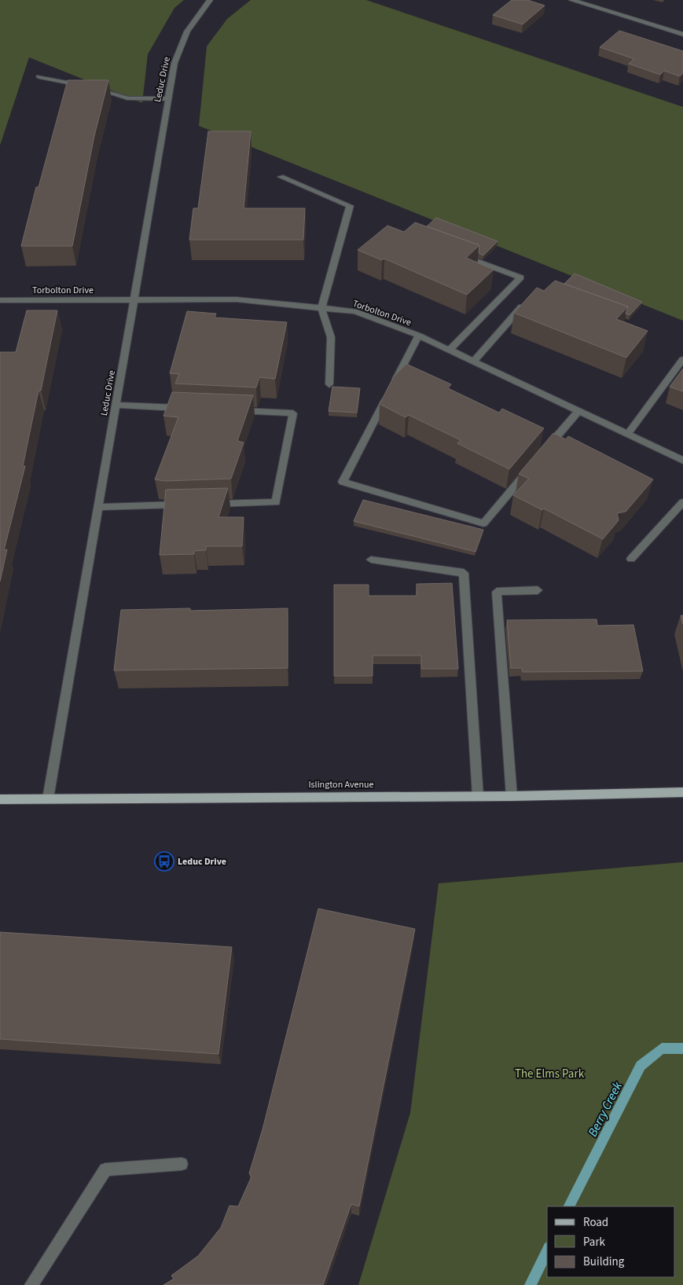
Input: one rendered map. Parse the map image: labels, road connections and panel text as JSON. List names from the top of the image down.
{
  "streets": {
    "main road": ["Islington Avenue"],
    "street": ["Leduc Drive", "Torbolton Drive"]
  },
  "crossings": [
    ["Leduc Drive", "Torbolton Drive"],
    ["Leduc Drive", "Islington Avenue"]
  ],
  "water": ["Berry Creek"],
  "parks": ["The Elms Park"],
  "places": {
    "bus stop": ["Leduc Drive"]
  },
  "legend": ["Road", "Park", "Building"]
}
